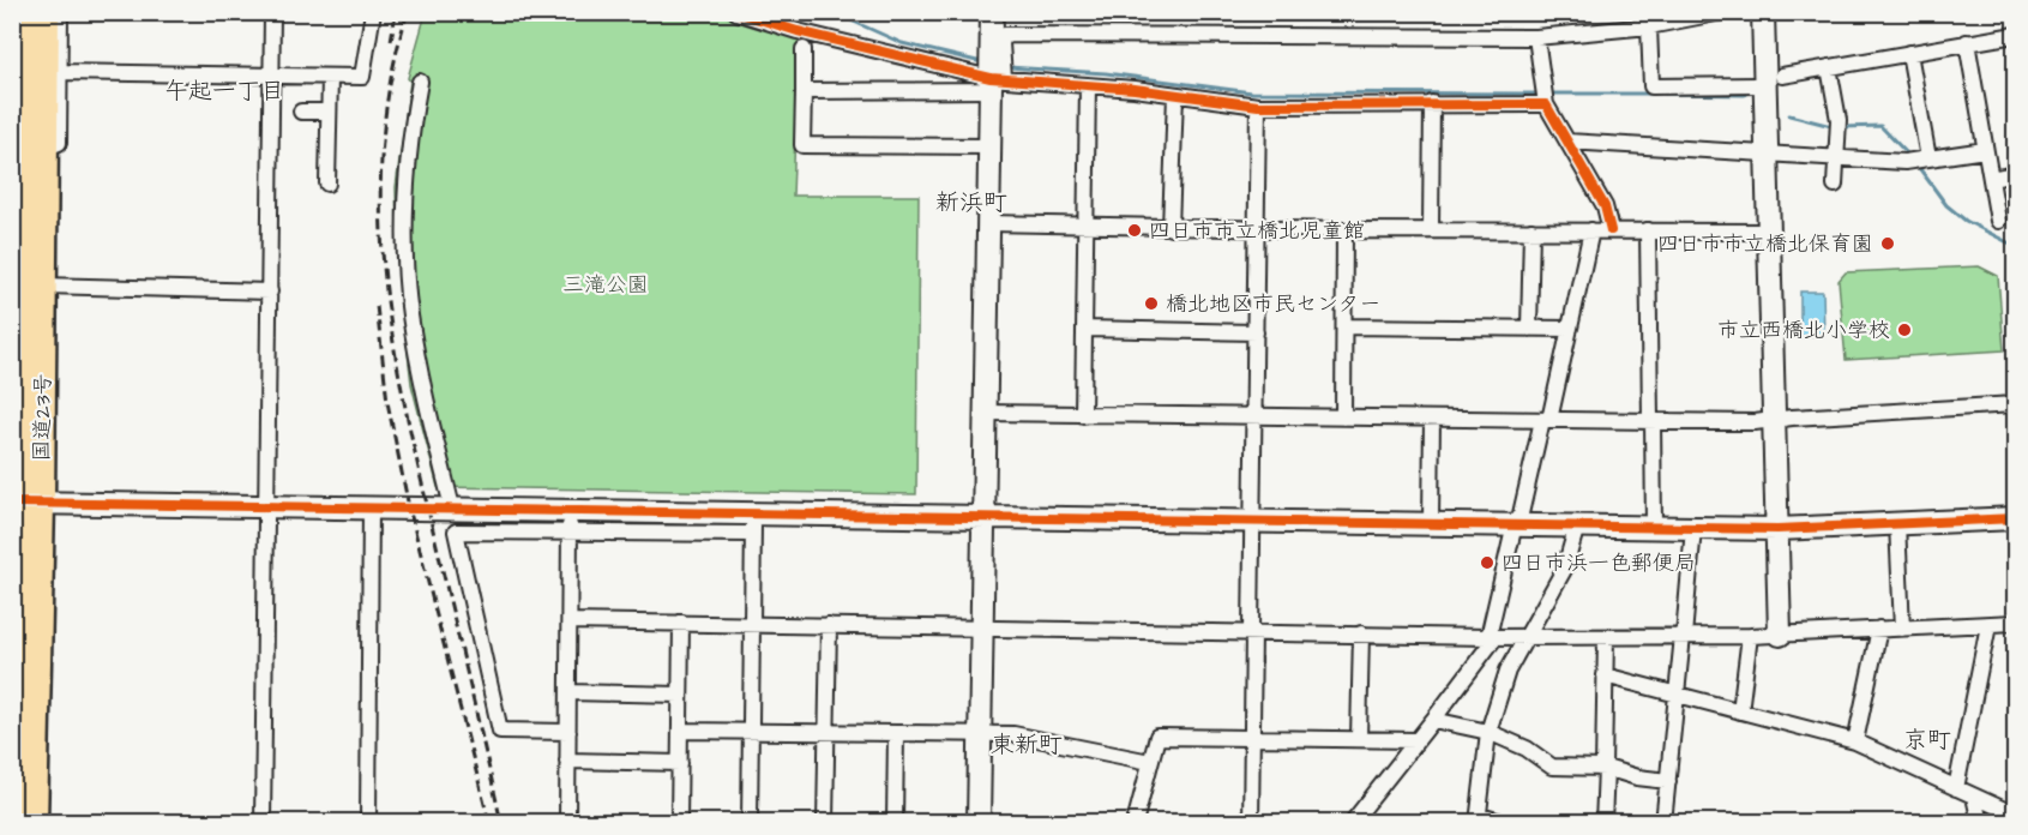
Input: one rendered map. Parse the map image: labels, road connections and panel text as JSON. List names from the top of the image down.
{
  "streets": {
    "highway": ["国道23号"]
  },
  "districts": [
    "午起一丁目",
    "新浜町",
    "京町",
    "東新町"
  ],
  "parks": ["三滝公園"],
  "places": [
    "四日市市立橋北児童館",
    "四日市市立橋北保育園",
    "橋北地区市民センター",
    "市立西橋北小学校",
    "四日市浜一色郵便局"
  ]
}
